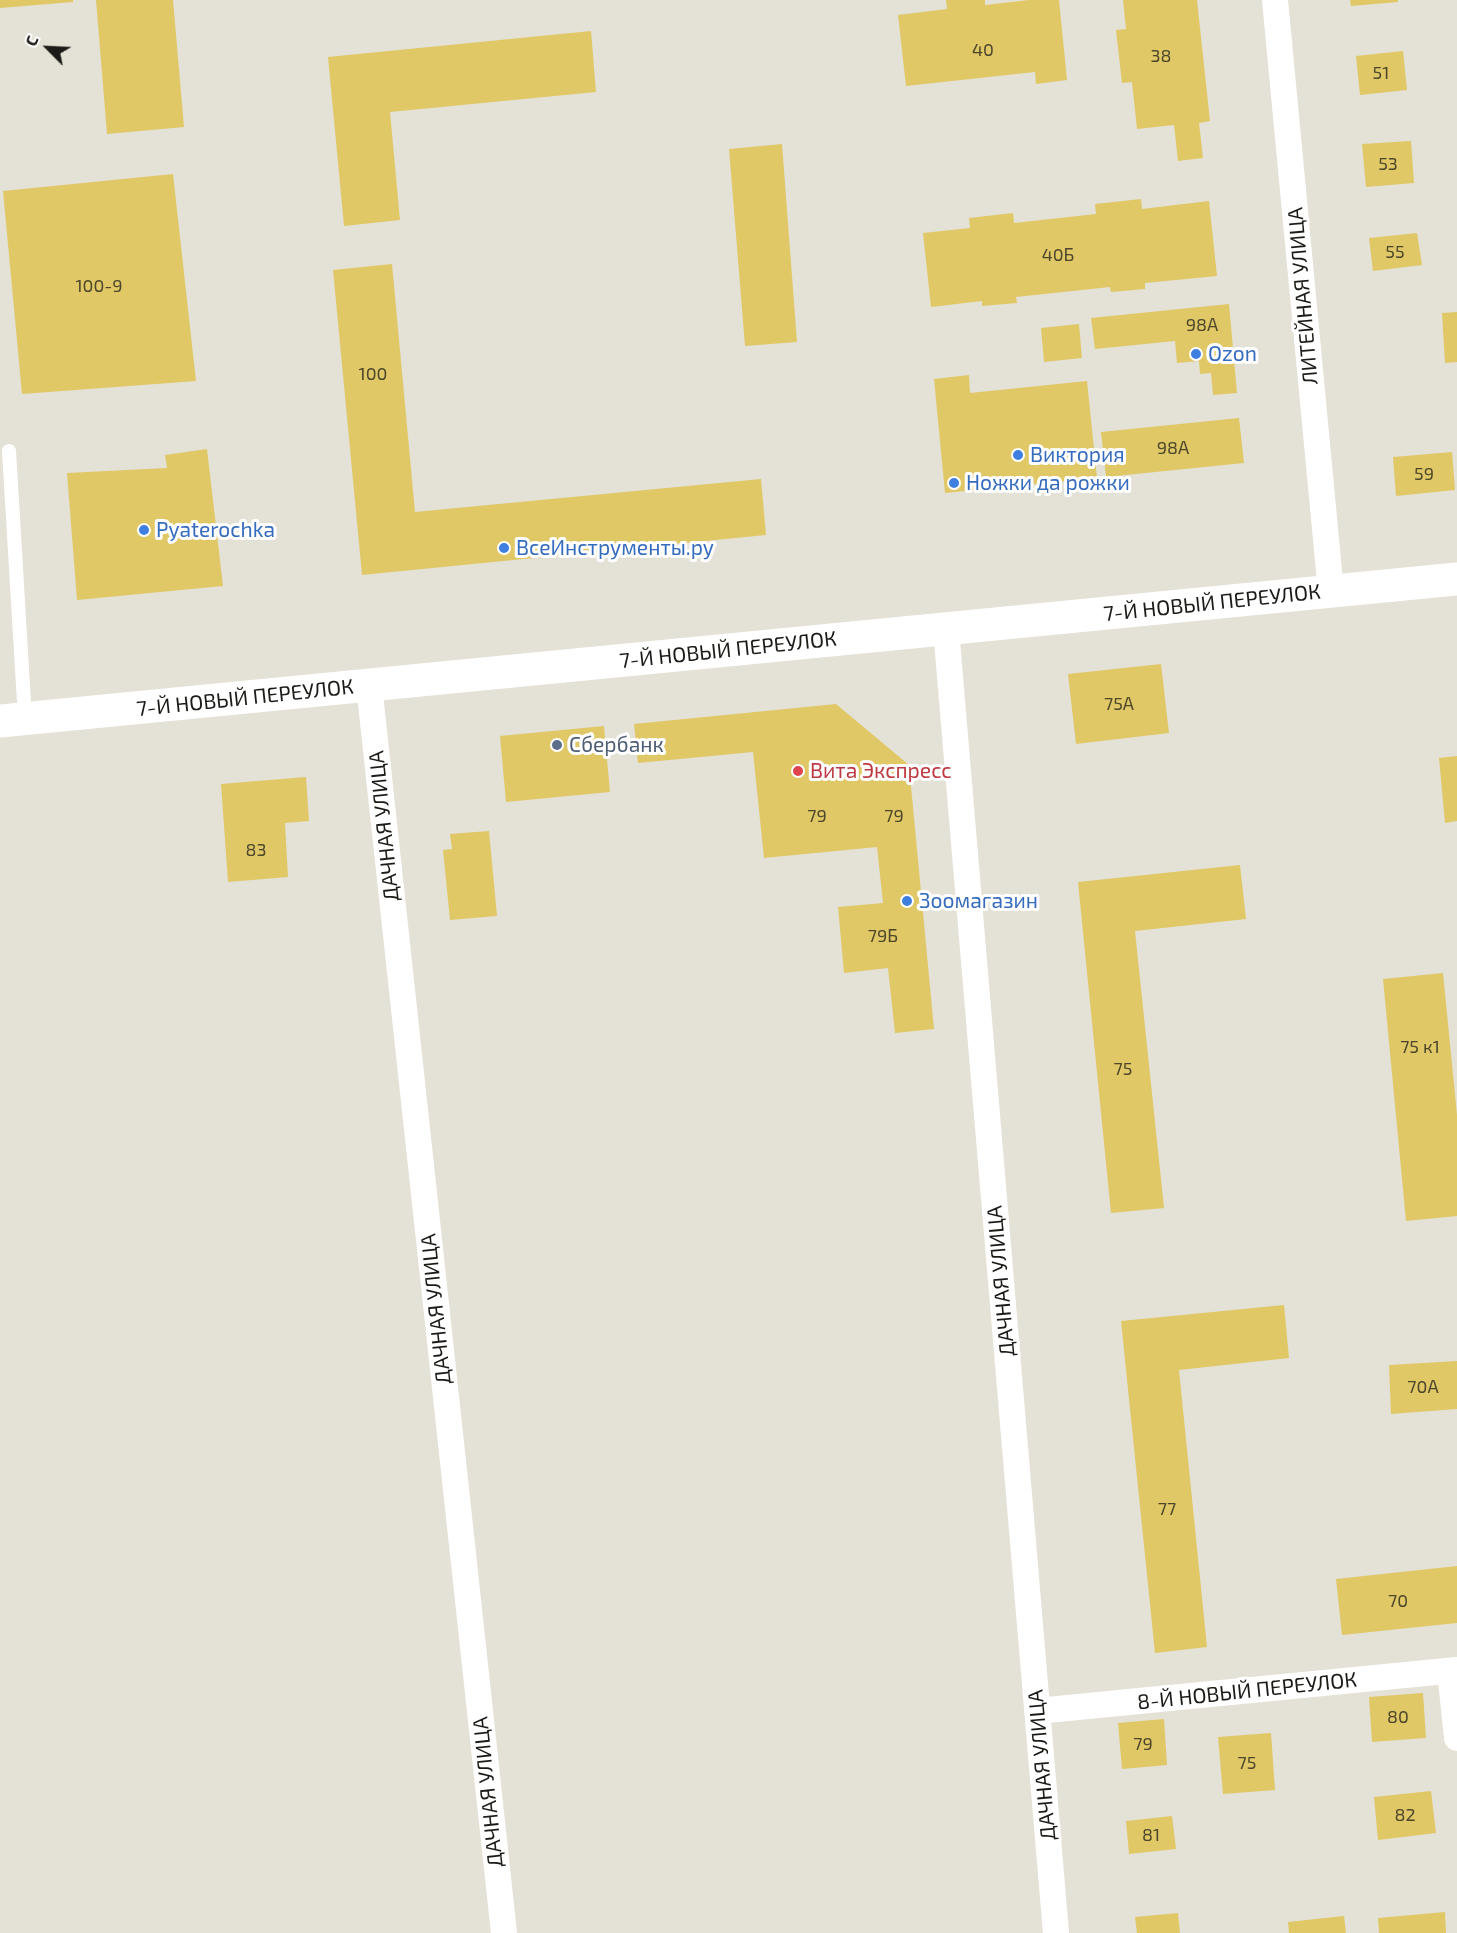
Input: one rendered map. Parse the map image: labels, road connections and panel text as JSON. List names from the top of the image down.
{
  "streets": {
    "street": [
      "ЛИТЕЙНАЯ УЛИЦА",
      "7-Й НОВЫЙ ПЕРЕУЛОК",
      "ДАЧНАЯ УЛИЦА",
      "8-Й НОВЫЙ ПЕРЕУЛОК"
    ]
  },
  "crossings": [
    ["ЛИТЕЙНАЯ УЛИЦА", "7-Й НОВЫЙ ПЕРЕУЛОК"],
    ["7-Й НОВЫЙ ПЕРЕУЛОК", "ДАЧНАЯ УЛИЦА"],
    ["ДАЧНАЯ УЛИЦА", "8-Й НОВЫЙ ПЕРЕУЛОК"]
  ],
  "places": [
    "Ozon",
    "Виктория",
    "Ножки да рожки",
    "Pyaterochka",
    "ВсеИнструменты.ру",
    "Сбербанк",
    "Вита Экспресс",
    "Зоомагазин"
  ],
  "house_numbers": [
    "40",
    "38",
    "51",
    "53",
    "55",
    "40Б",
    "100-9",
    "98А",
    "100",
    "98А",
    "59",
    "75А",
    "79",
    "79",
    "83",
    "79Б",
    "75 к1",
    "75",
    "70А",
    "77",
    "70",
    "80",
    "79",
    "75",
    "82",
    "81"
  ],
  "north": "top left"
}
